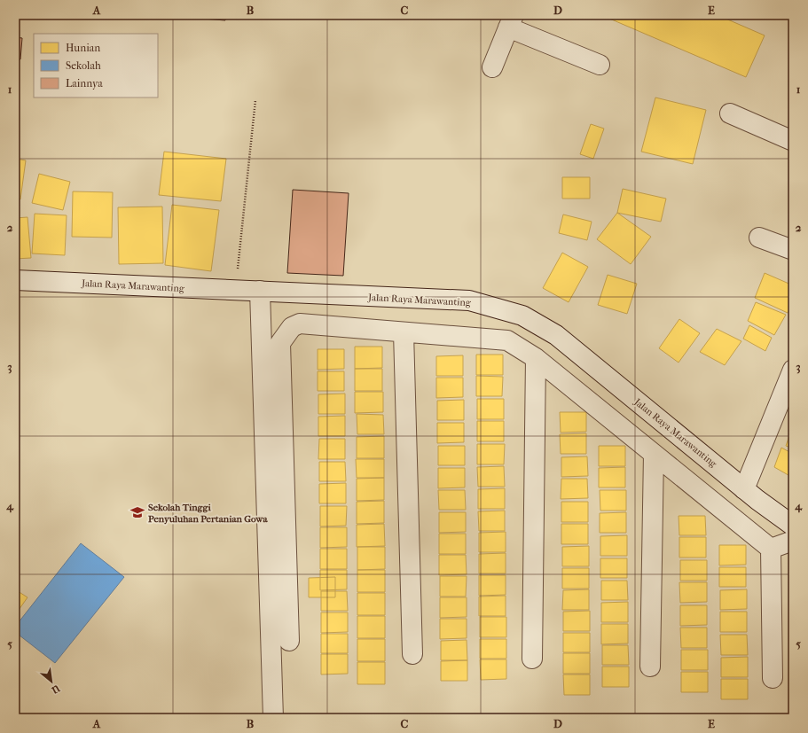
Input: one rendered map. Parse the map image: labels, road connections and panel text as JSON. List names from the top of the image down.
{
  "streets": {
    "street": ["Jalan Raya Marawanting"]
  },
  "places": {
    "school or university": ["Sekolah Tinggi Penyuluhan Pertanian Gowa"]
  },
  "legend": ["Hunian", "Sekolah", "Lainnya"],
  "north": "bottom right",
  "grid": {
    "columns": [
      "A",
      "B",
      "C",
      "D",
      "E"
    ],
    "rows": [
      "1",
      "2",
      "3",
      "4",
      "5"
    ]
  }
}
